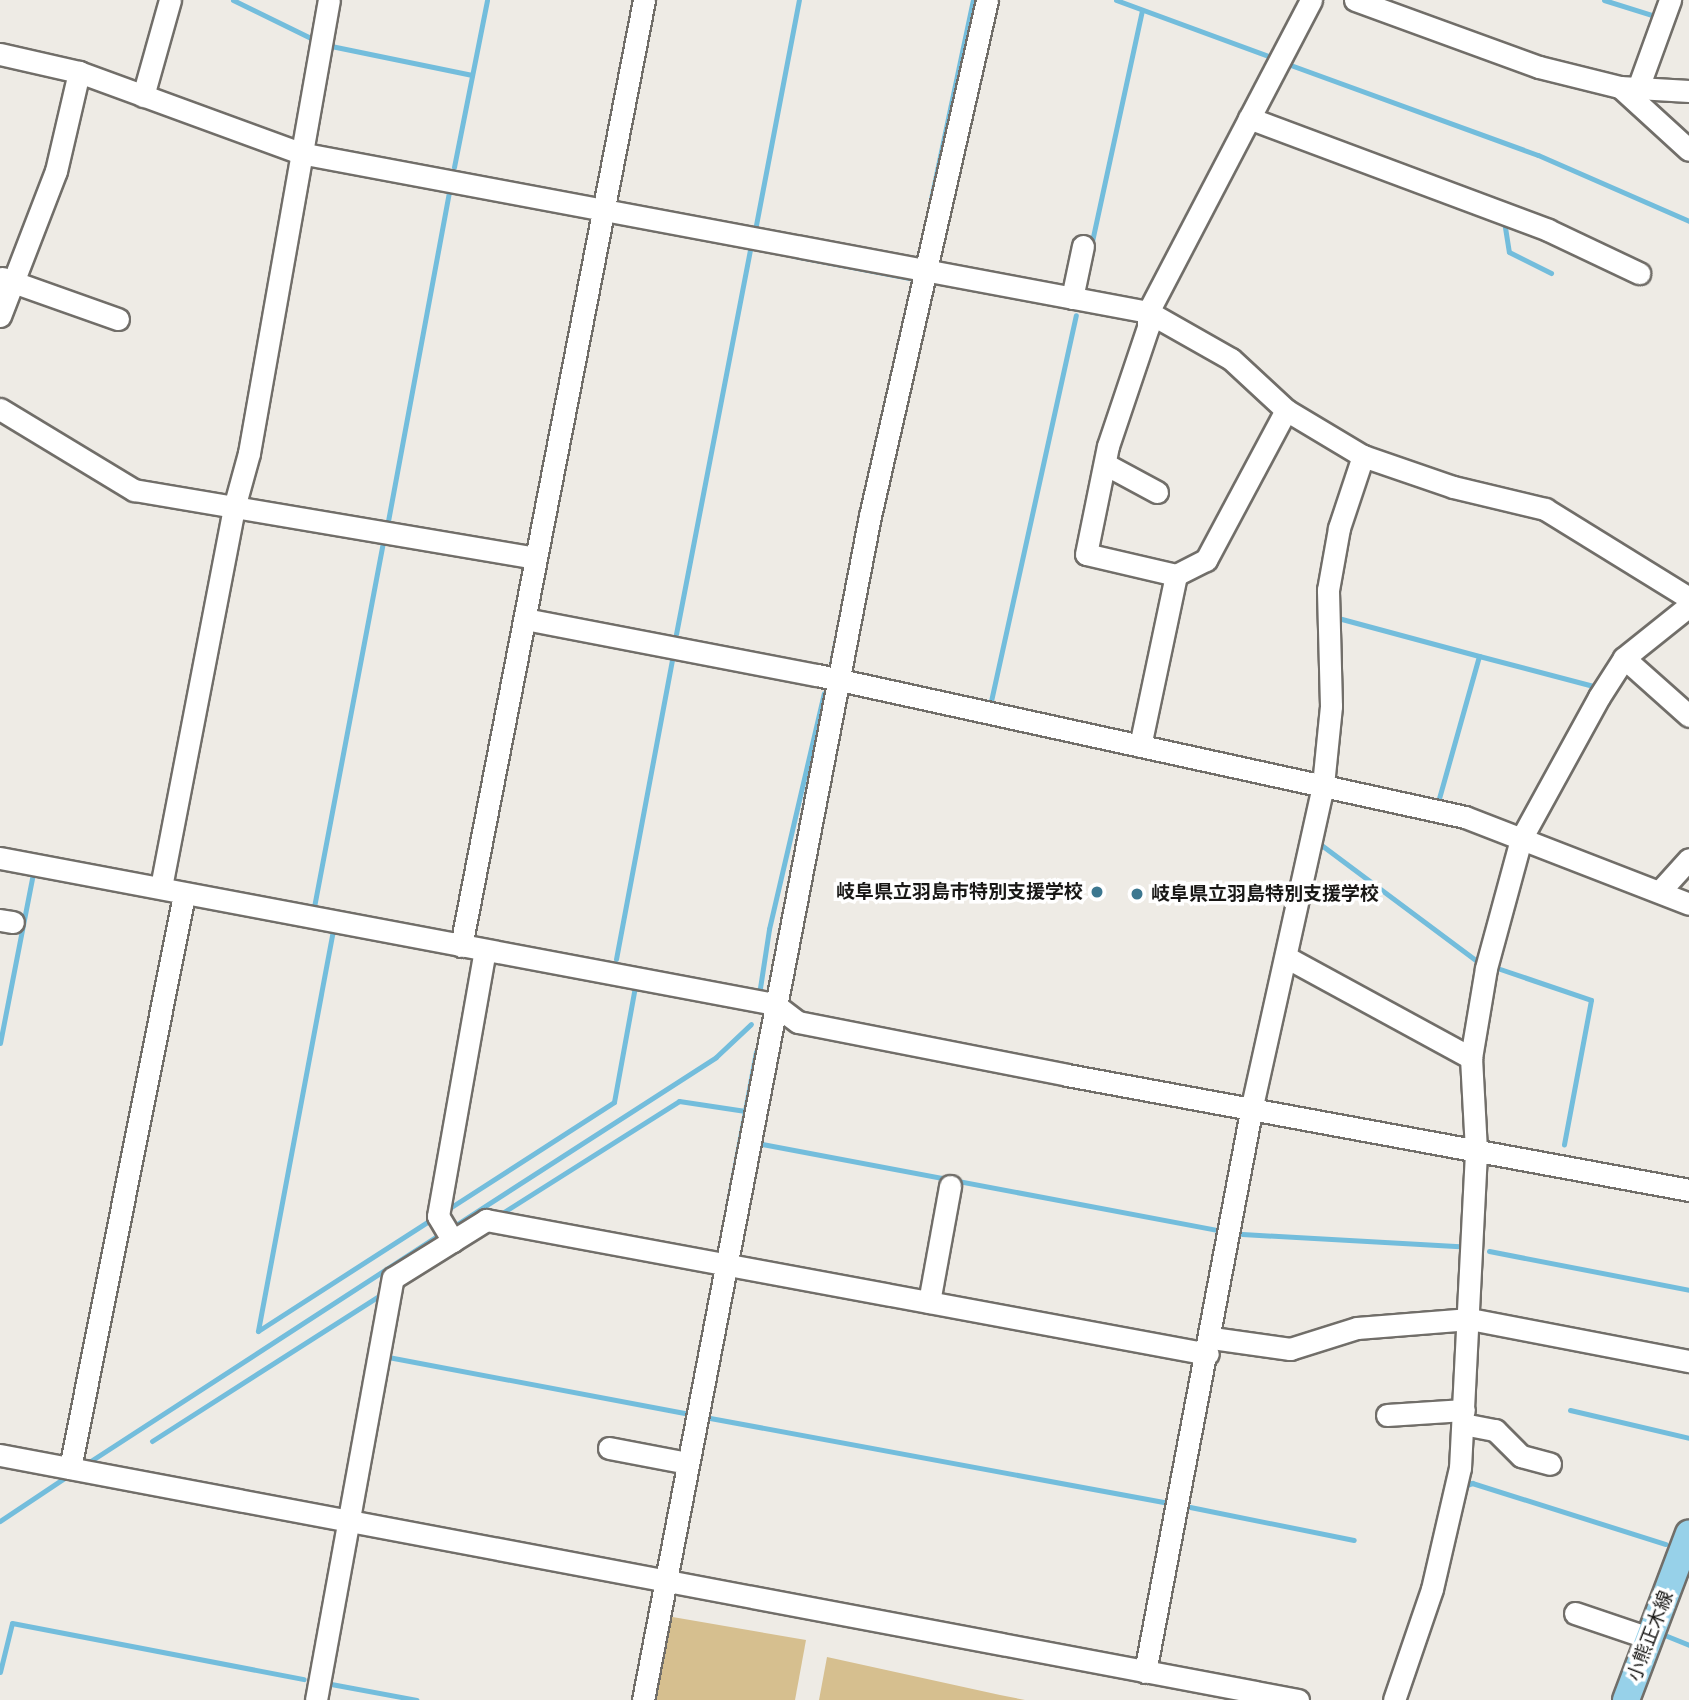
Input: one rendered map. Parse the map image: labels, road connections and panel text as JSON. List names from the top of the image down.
{
  "streets": {
    "main road": ["小熊正木線"]
  },
  "places": ["岐阜県立羽島市特別支援学校", "岐阜県立羽島特別支援学校"]
}
